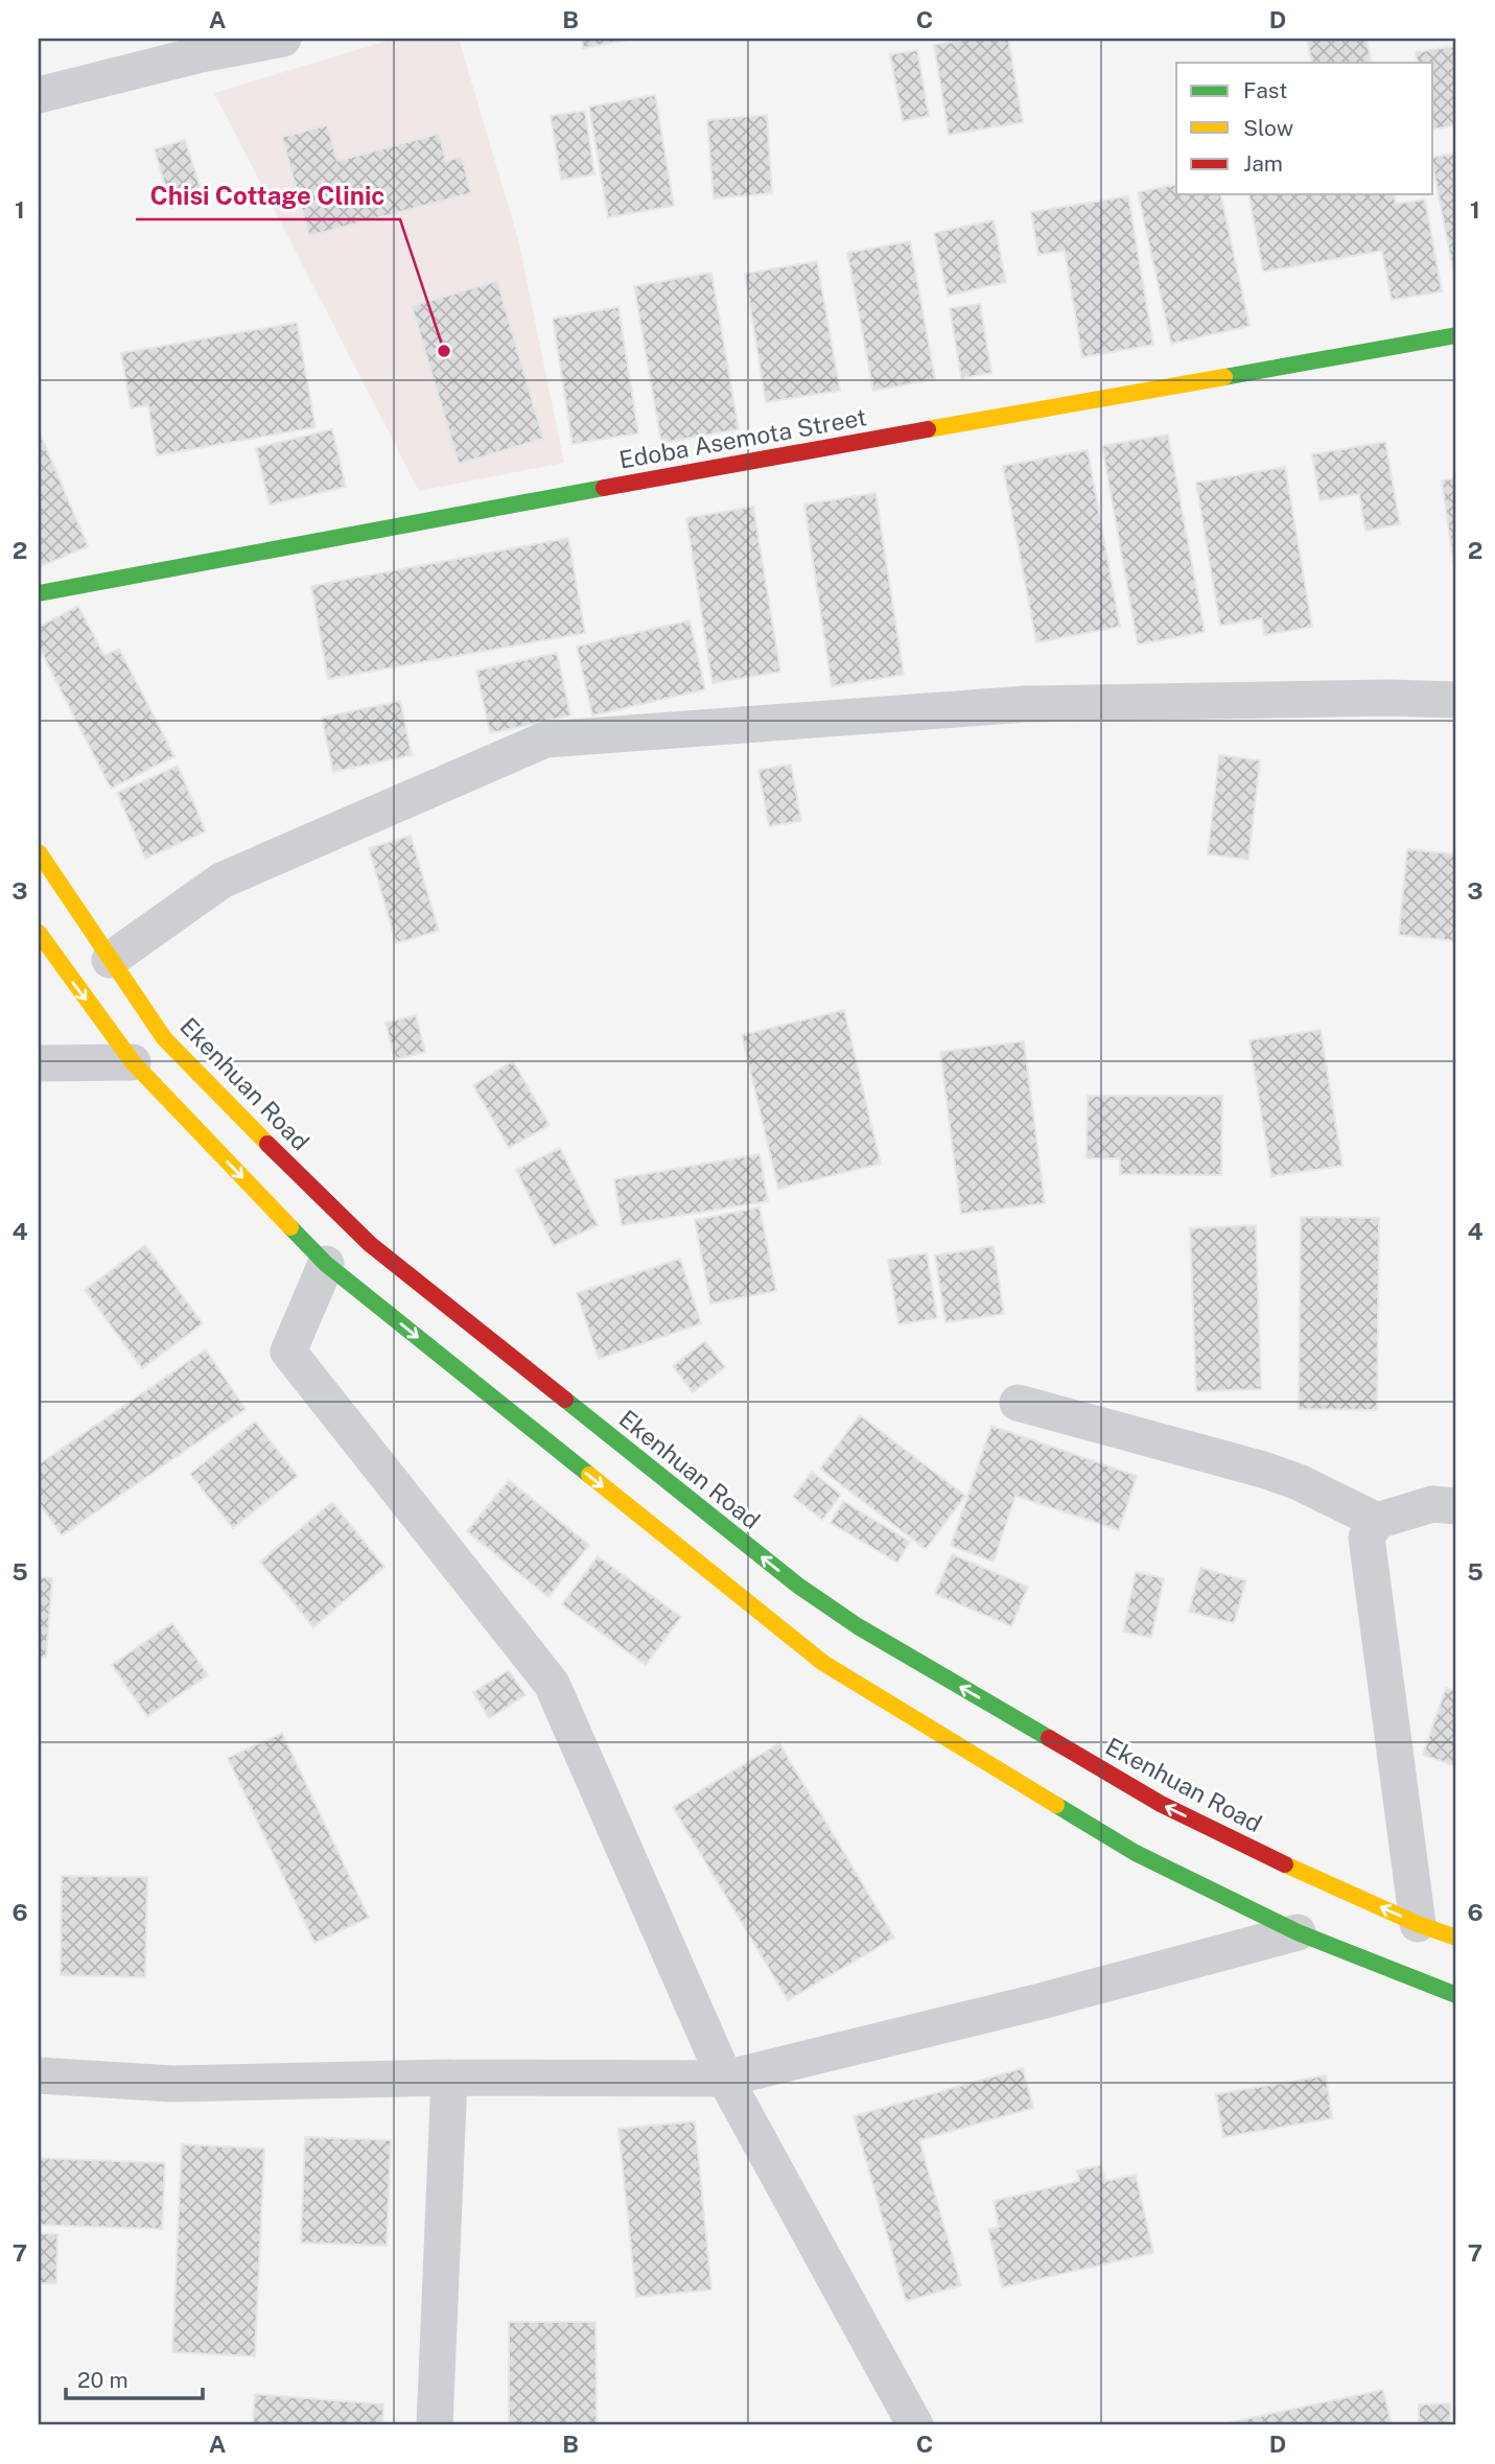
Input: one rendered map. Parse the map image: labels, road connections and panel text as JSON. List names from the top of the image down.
{
  "streets": {
    "main road": ["Edoba Asemota Street", "Ekenhuan Road"]
  },
  "places": ["Chisi Cottage Clinic"],
  "legend": ["Fast", "Slow", "Jam"],
  "scale_bar": "20 m",
  "grid": {
    "columns": [
      "A",
      "B",
      "C",
      "D"
    ],
    "rows": [
      "1",
      "2",
      "3",
      "4",
      "5",
      "6",
      "7"
    ]
  }
}
